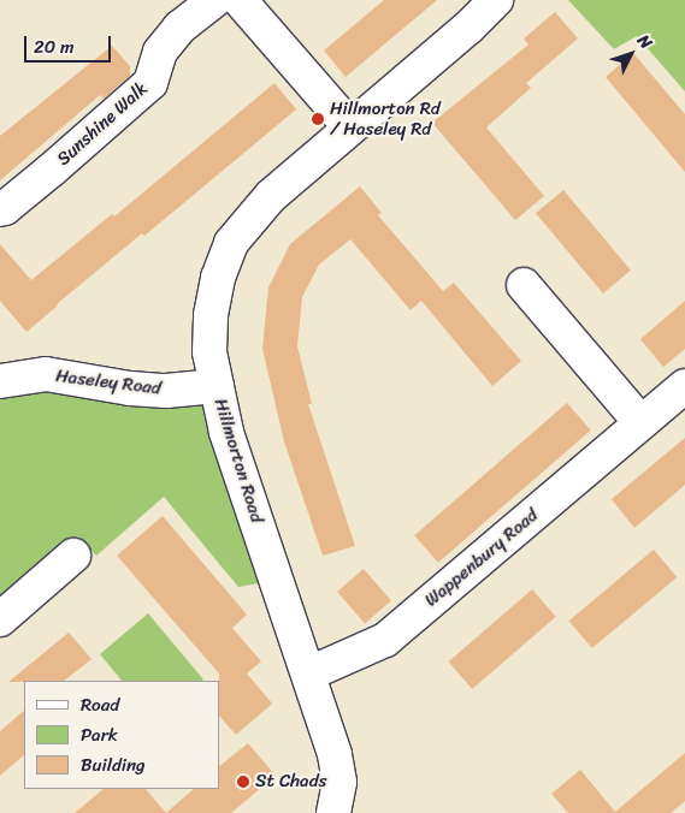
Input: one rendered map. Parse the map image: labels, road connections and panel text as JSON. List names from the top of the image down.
{
  "streets": {
    "street": [
      "Sunshine Walk",
      "Haseley Road",
      "Hillmorton Road",
      "Wappenbury Road"
    ]
  },
  "crossings": [
    ["Haseley Road", "Hillmorton Road"],
    ["Hillmorton Road", "Wappenbury Road"]
  ],
  "places": ["Hillmorton Rd / Haseley Rd", "St Chads"],
  "legend": ["Road", "Park", "Building"],
  "scale_bar": "20 m",
  "north": "top right"
}
